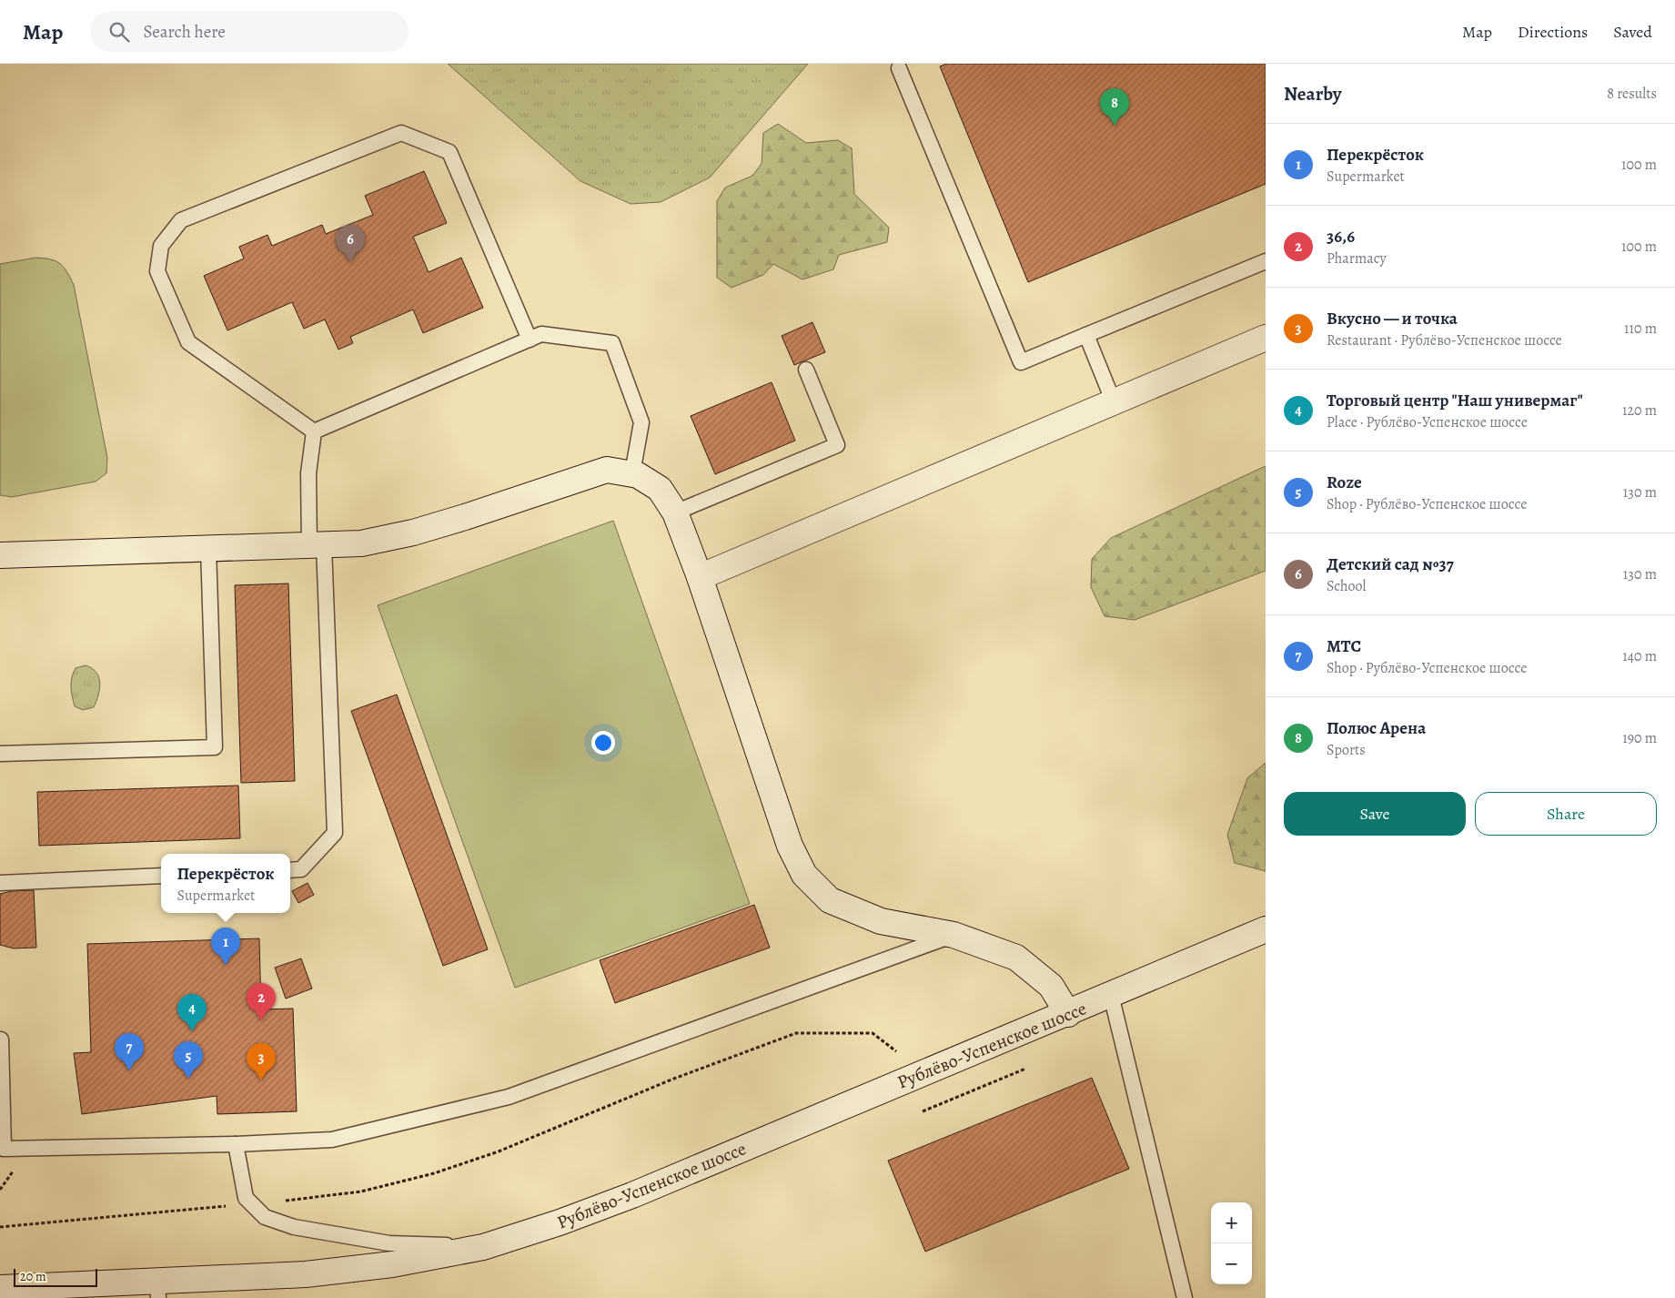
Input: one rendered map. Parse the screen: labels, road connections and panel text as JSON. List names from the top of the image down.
{
  "streets": {
    "street": ["Рублёво-Успенское шоссе"]
  },
  "scale_bar": "20 m",
  "page": {
    "header": "Map",
    "search": "Search here",
    "nav": ["Map", "Directions", "Saved"],
    "heading": ["Nearby", "8 results"],
    "pins": [
      "8",
      "6",
      "1",
      "2",
      "4",
      "7",
      "5",
      "3"
    ],
    "list": [
      {
        "mark": "1",
        "name": "Перекрёсток",
        "note": "Supermarket",
        "value": "100 m"
      },
      {
        "mark": "2",
        "name": "36,6",
        "note": "Pharmacy",
        "value": "100 m"
      },
      {
        "mark": "3",
        "name": "Вкусно — и точка",
        "note": "Restaurant · Рублёво-Успенское шоссе",
        "value": "110 m"
      },
      {
        "mark": "4",
        "name": "Торговый центр \"Наш универмаг\"",
        "note": "Place · Рублёво-Успенское шоссе",
        "value": "120 m"
      },
      {
        "mark": "5",
        "name": "Roze",
        "note": "Shop · Рублёво-Успенское шоссе",
        "value": "130 m"
      },
      {
        "mark": "6",
        "name": "Детский сад №37",
        "note": "School",
        "value": "130 m"
      },
      {
        "mark": "7",
        "name": "МТС",
        "note": "Shop · Рублёво-Успенское шоссе",
        "value": "140 m"
      },
      {
        "mark": "8",
        "name": "Полюс Арена",
        "note": "Sports",
        "value": "190 m"
      }
    ],
    "buttons": ["Save", "Share"],
    "popup": ["Перекрёсток", "Supermarket"],
    "map_buttons": ["+", "−"],
    "scale": "20 m"
  }
}
